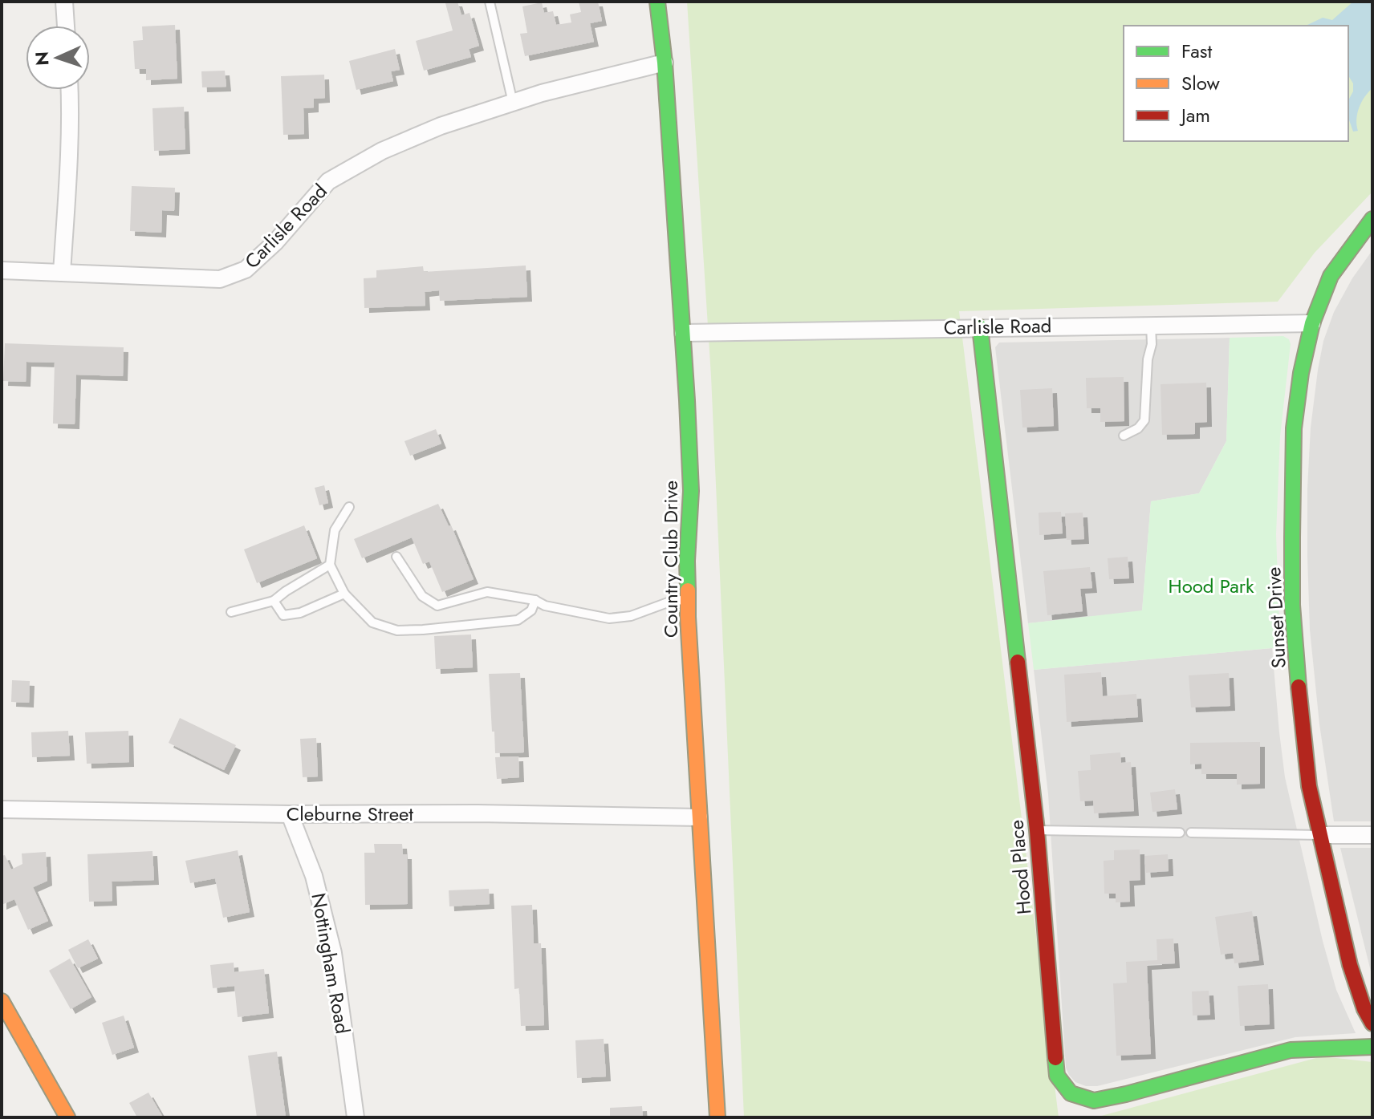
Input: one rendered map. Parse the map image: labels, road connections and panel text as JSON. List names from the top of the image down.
{
  "streets": {
    "street": [
      "Carlisle Road",
      "Country Club Drive",
      "Sunset Drive",
      "Cleburne Street",
      "Hood Place",
      "Nottingham Road"
    ]
  },
  "crossings": [
    ["Carlisle Road", "Country Club Drive"],
    ["Carlisle Road", "Sunset Drive"],
    ["Carlisle Road", "Hood Place"],
    ["Country Club Drive", "Cleburne Street"],
    ["Cleburne Street", "Nottingham Road"]
  ],
  "parks": ["Hood Park"],
  "legend": ["Fast", "Slow", "Jam"],
  "north": "left"
}
